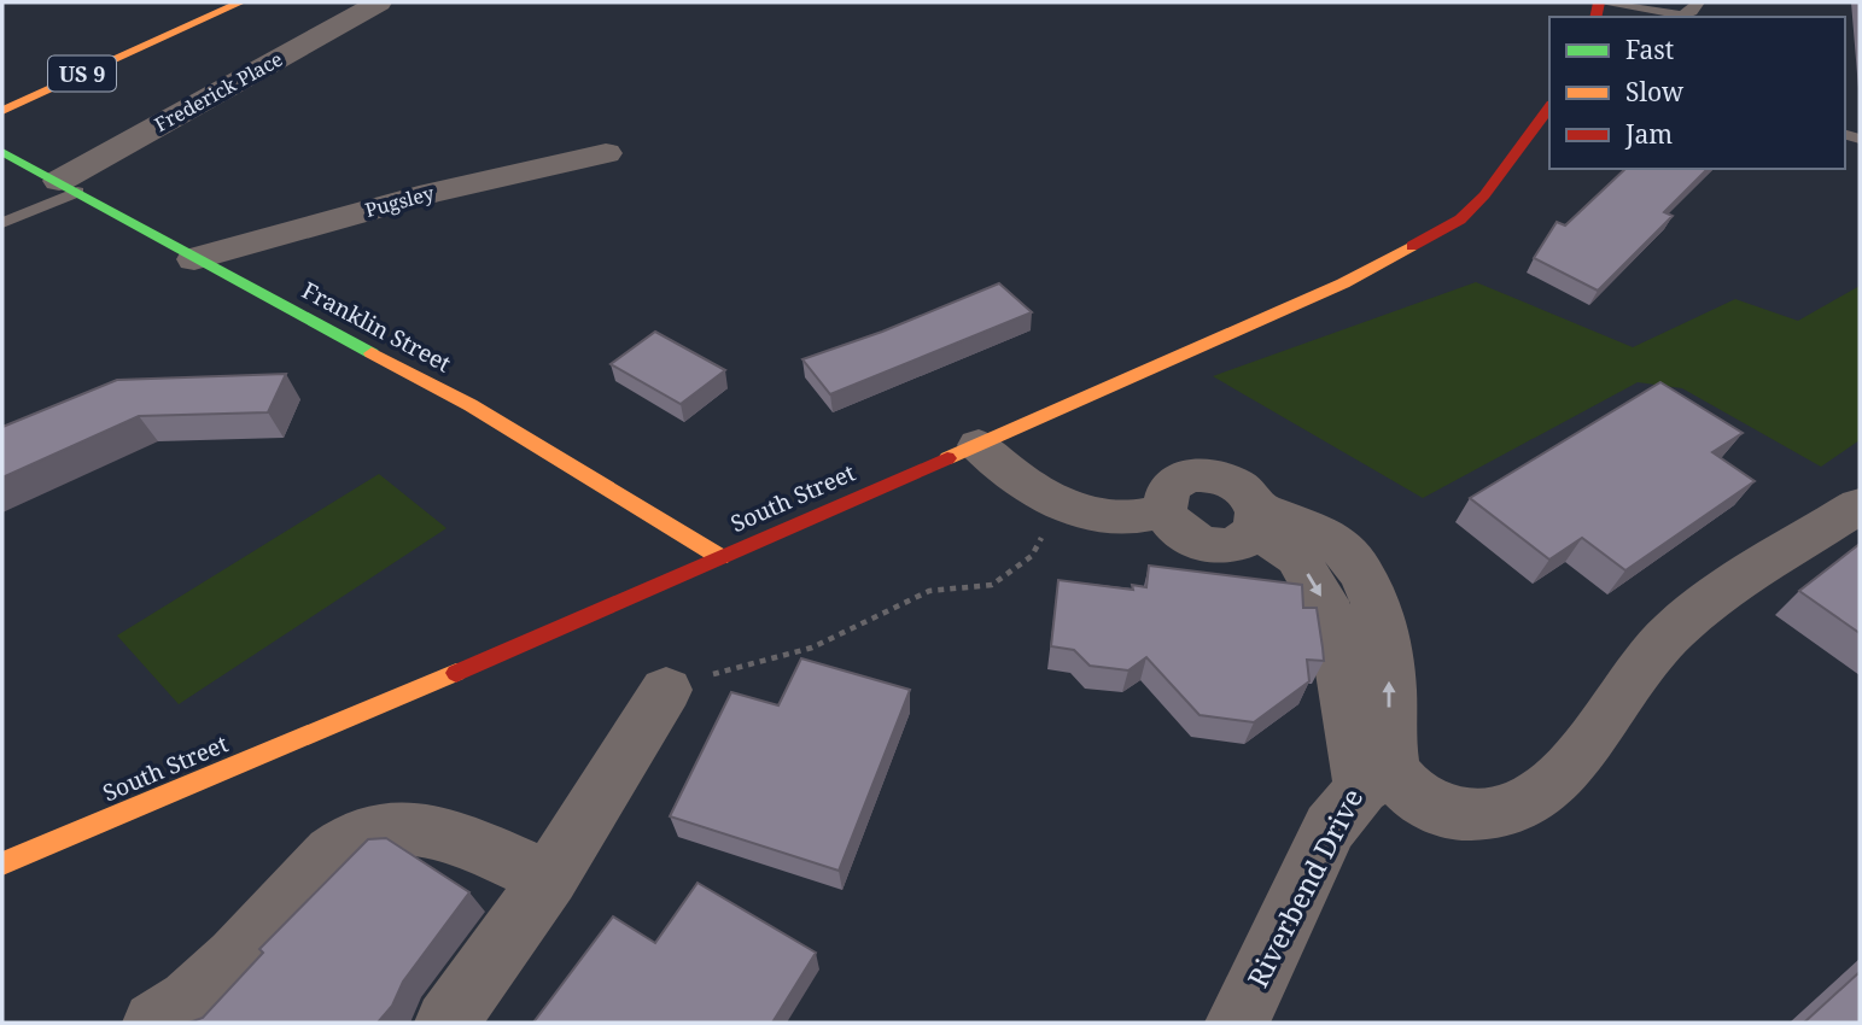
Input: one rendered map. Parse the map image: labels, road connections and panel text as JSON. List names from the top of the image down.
{
  "streets": {
    "main road": ["US 9", "Franklin Street", "South Street"],
    "street": ["Frederick Place", "Pugsley", "Riverbend Drive"]
  },
  "crossings": [
    ["Frederick Place", "Franklin Street"],
    ["Pugsley", "Franklin Street"],
    ["Franklin Street", "South Street"]
  ],
  "legend": ["Fast", "Slow", "Jam"]
}
